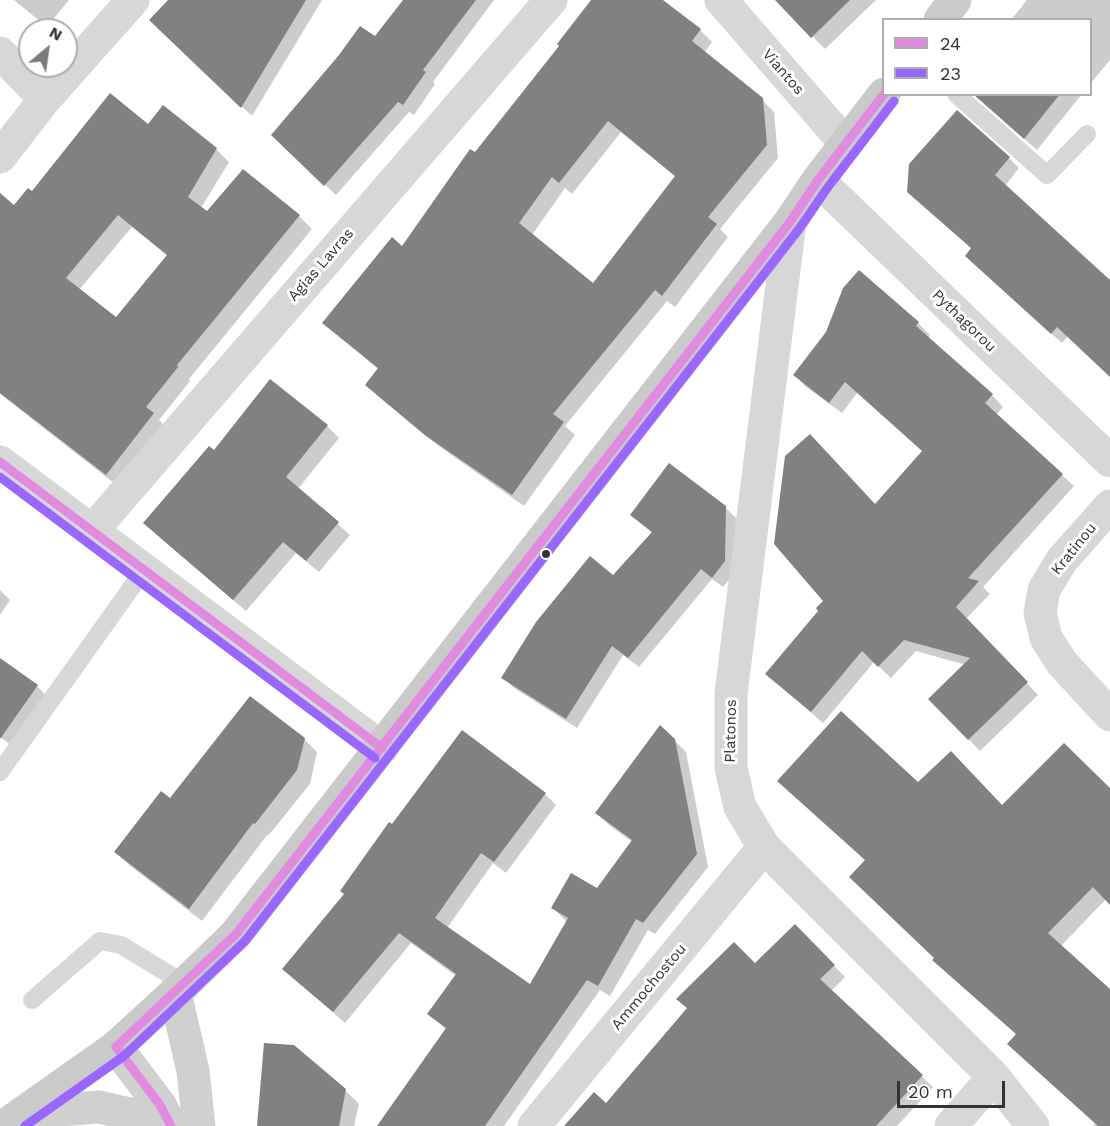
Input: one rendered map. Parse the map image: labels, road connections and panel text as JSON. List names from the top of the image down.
{
  "streets": {
    "street": [
      "Viantos",
      "Agias Lavras",
      "Pythagorou",
      "Kratinou",
      "Platonos",
      "Ammochostou"
    ]
  },
  "crossings": [
    ["Platonos", "Ammochostou"]
  ],
  "lines": ["transit line 24", "transit line 23"],
  "legend": ["24", "23"],
  "scale_bar": "20 m",
  "north": "top right"
}
